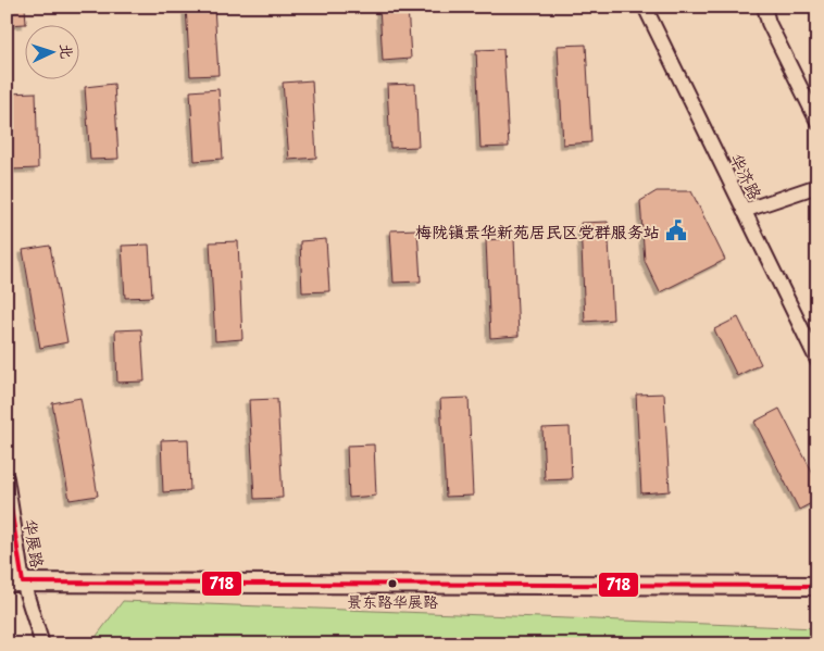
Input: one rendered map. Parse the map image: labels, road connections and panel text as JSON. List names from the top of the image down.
{
  "streets": {
    "street": ["华济路", "华展路"]
  },
  "places": {
    "public building": ["梅陇镇景华新苑居民区党群服务站"],
    "other": ["景东路华展路"]
  },
  "lines": ["transit line 718"],
  "north": "right"
}
